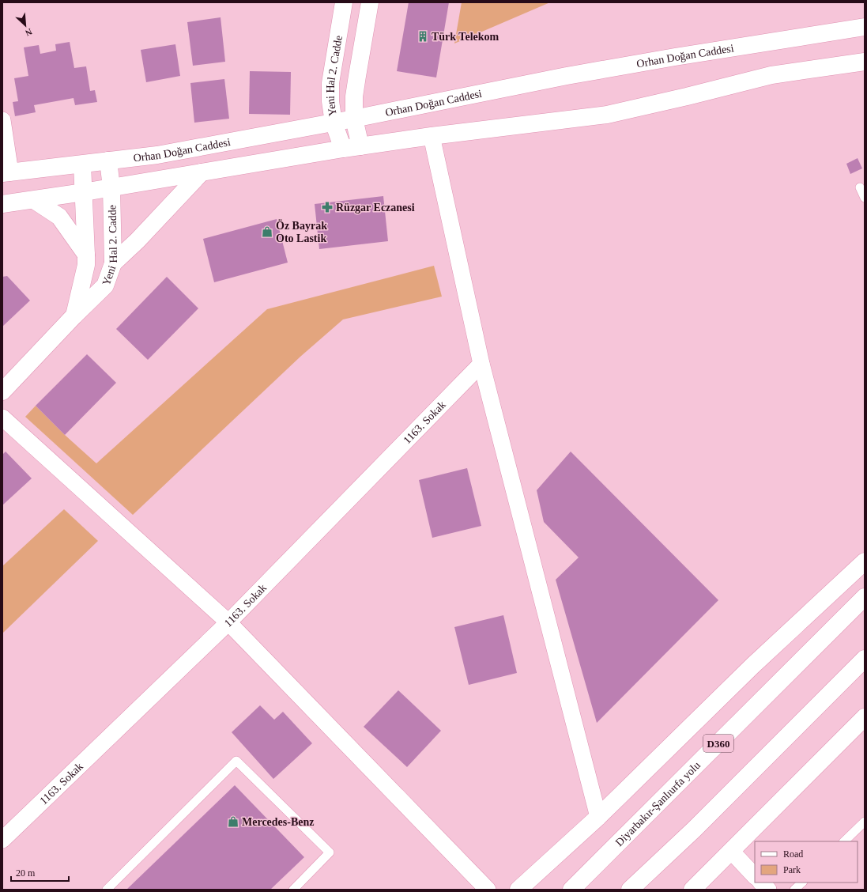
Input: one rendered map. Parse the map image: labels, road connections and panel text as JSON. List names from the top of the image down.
{
  "streets": {
    "main road": [
      "Orhan Doğan Caddesi",
      "Yeni Hal 2. Cadde",
      "D360",
      "Diyarbakır-Şanlıurfa yolu"
    ],
    "street": ["1163. Sokak"]
  },
  "crossings": [
    ["Orhan Doğan Caddesi", "Yeni Hal 2. Cadde"]
  ],
  "places": {
    "building": ["Türk Telekom"],
    "pharmacy": ["Rüzgar Eczanesi"],
    "shop": ["Öz Bayrak Oto Lastik", "Mercedes-Benz"]
  },
  "legend": ["Road", "Park"],
  "scale_bar": "20 m",
  "north": "bottom right"
}
